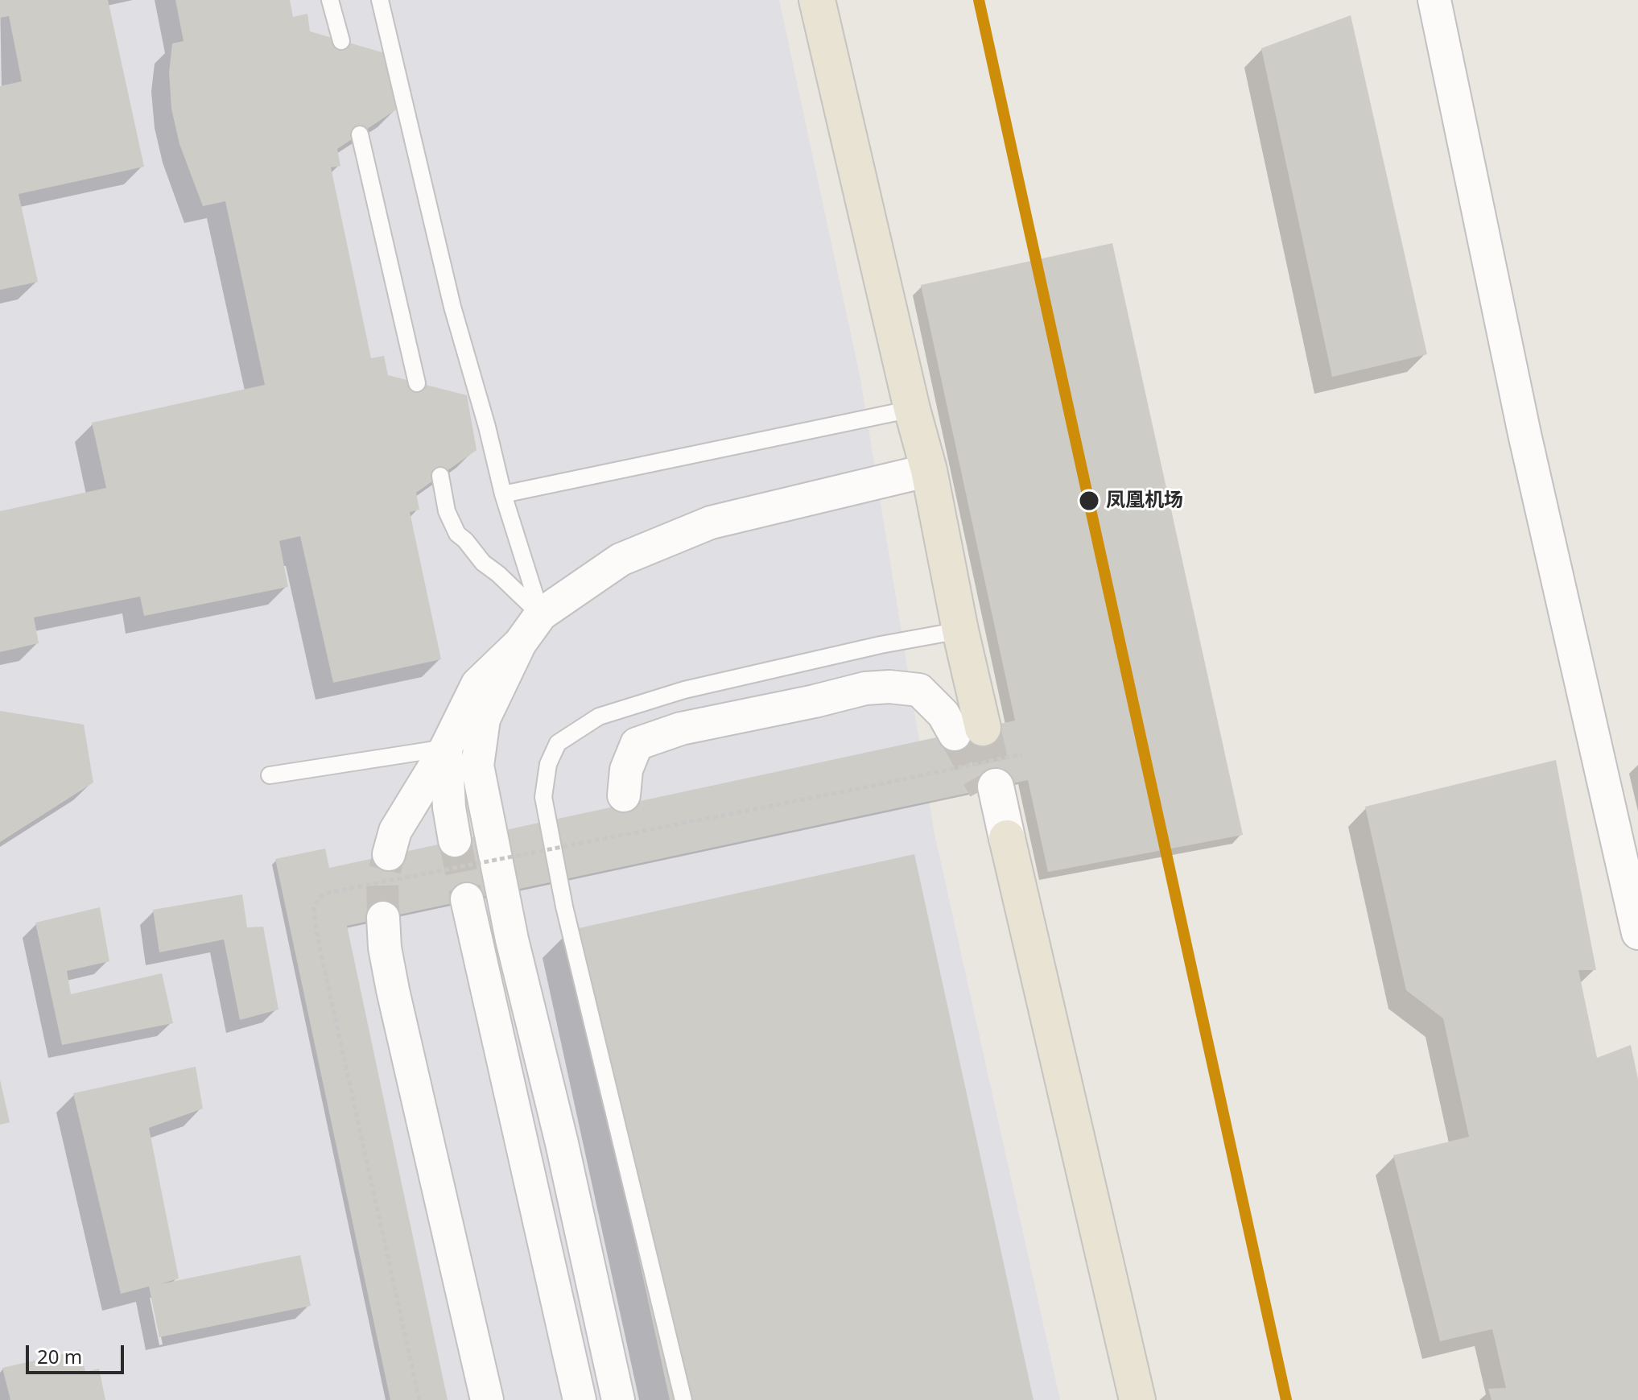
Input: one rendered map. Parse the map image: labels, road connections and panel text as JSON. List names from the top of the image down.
{
  "places": ["凤凰机场"],
  "scale_bar": "20 m"
}
